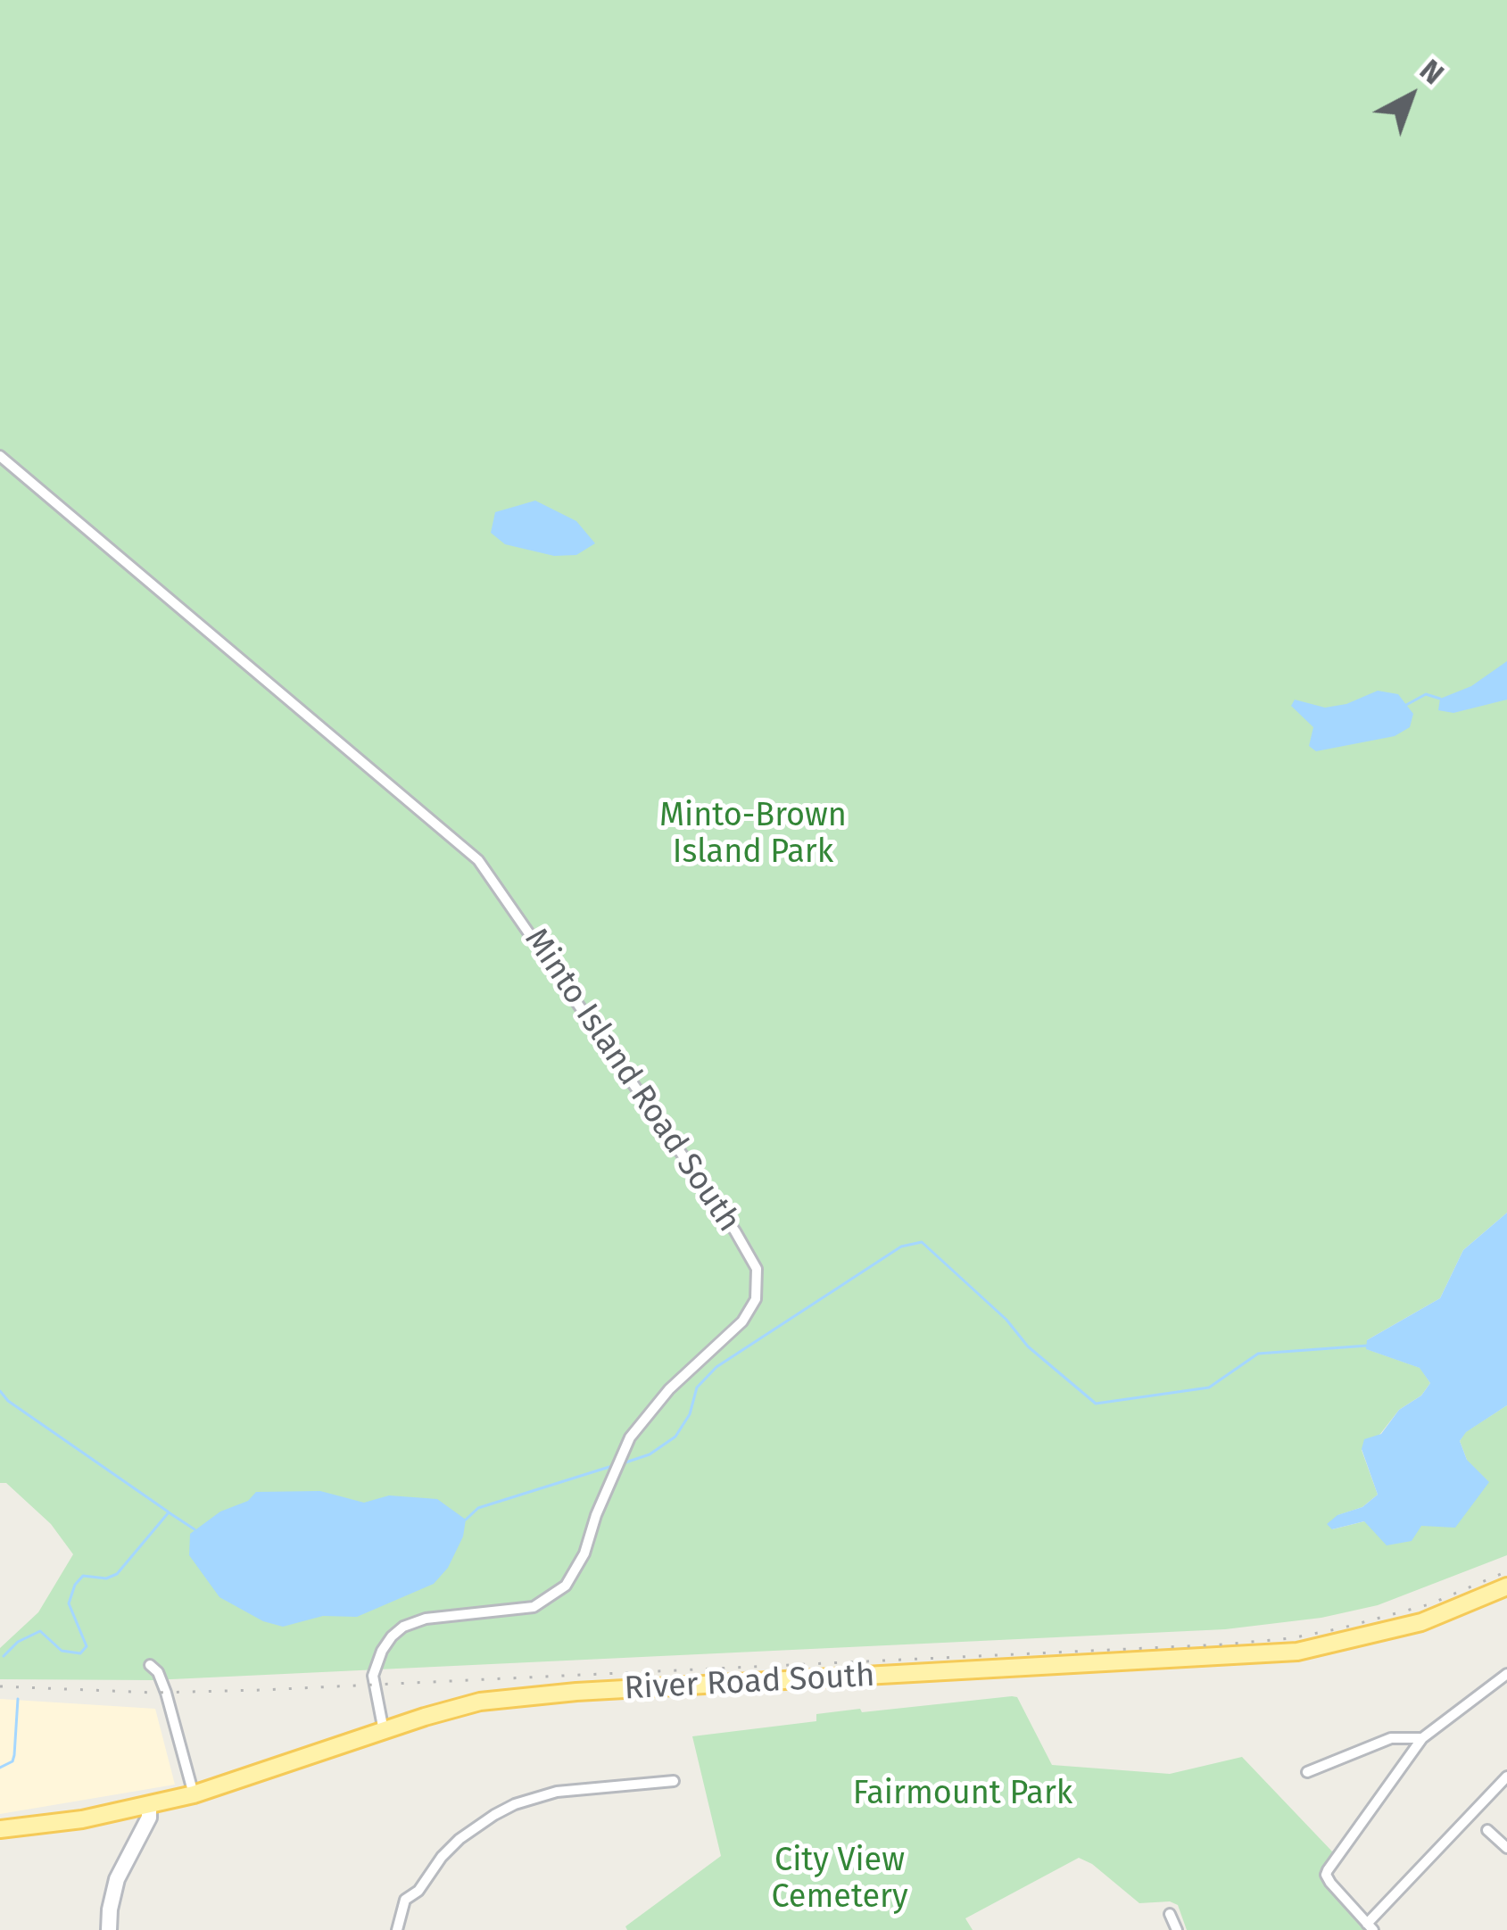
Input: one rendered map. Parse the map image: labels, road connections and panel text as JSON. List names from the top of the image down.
{
  "streets": {
    "main road": ["River Road South"],
    "street": ["Minto Island Road South"]
  },
  "crossings": [
    ["Minto Island Road South", "River Road South"]
  ],
  "parks": ["Minto-Brown Island Park", "Fairmount Park", "City View Cemetery"],
  "north": "top right"
}
